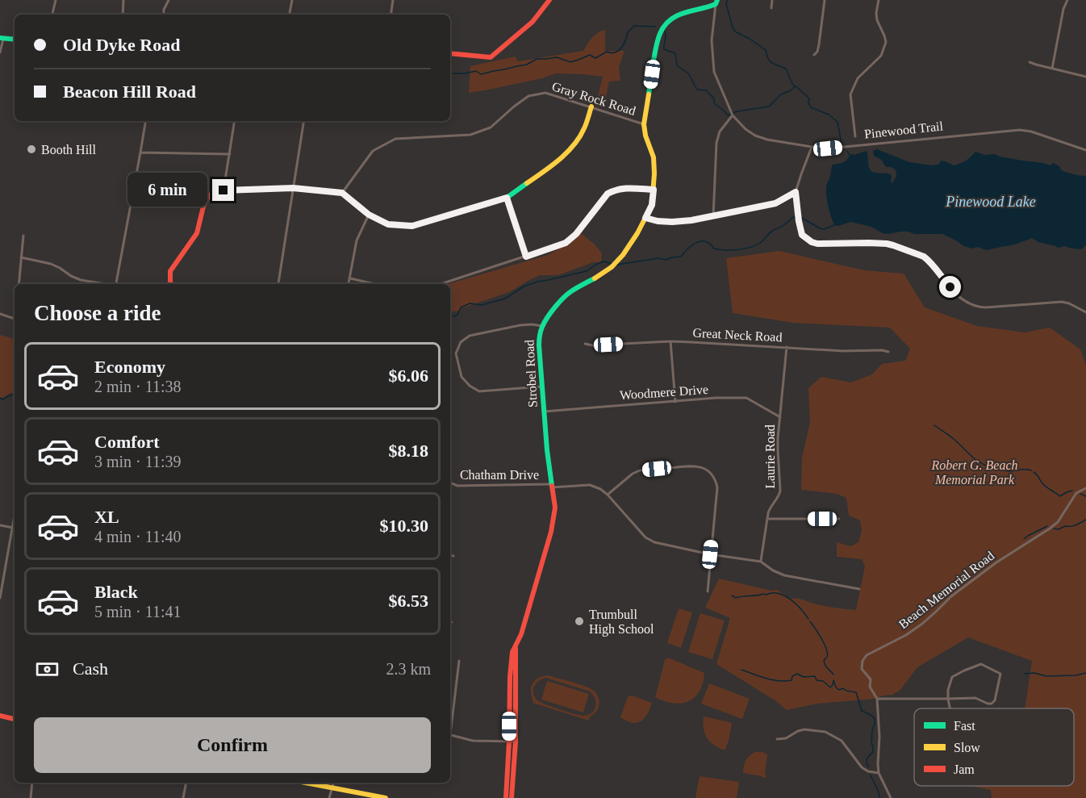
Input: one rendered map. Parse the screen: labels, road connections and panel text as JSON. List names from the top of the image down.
{
  "streets": {
    "street": [
      "Gray Rock Road",
      "Pinewood Trail",
      "Great Neck Road",
      "Strobel Road",
      "Woodmere Drive",
      "Laurie Road",
      "Chatham Drive",
      "Beach Memorial Road"
    ]
  },
  "crossings": [
    ["Gray Rock Road", "Strobel Road"],
    ["Pinewood Trail", "Strobel Road"],
    ["Great Neck Road", "Laurie Road"],
    ["Strobel Road", "Woodmere Drive"],
    ["Strobel Road", "Chatham Drive"],
    ["Woodmere Drive", "Laurie Road"]
  ],
  "water": ["Pinewood Lake"],
  "parks": ["Robert G. Beach Memorial Park"],
  "places": ["Booth Hill", "Trumbull High School"],
  "legend": ["Fast", "Slow", "Jam"],
  "page": {
    "banner": ["Old Dyke Road", "Beacon Hill Road"],
    "bubble": "6 min",
    "heading": "Choose a ride",
    "list": [
      {
        "name": "Economy",
        "note": "2 min · 11:38",
        "value": "$6.06"
      },
      {
        "name": "Comfort",
        "note": "3 min · 11:39",
        "value": "$8.18"
      },
      {
        "name": "XL",
        "note": "4 min · 11:40",
        "value": "$10.30"
      },
      {
        "name": "Black",
        "note": "5 min · 11:41",
        "value": "$6.53"
      }
    ],
    "pay": ["Cash", "2.3 km"],
    "buttons": "Confirm"
  }
}
